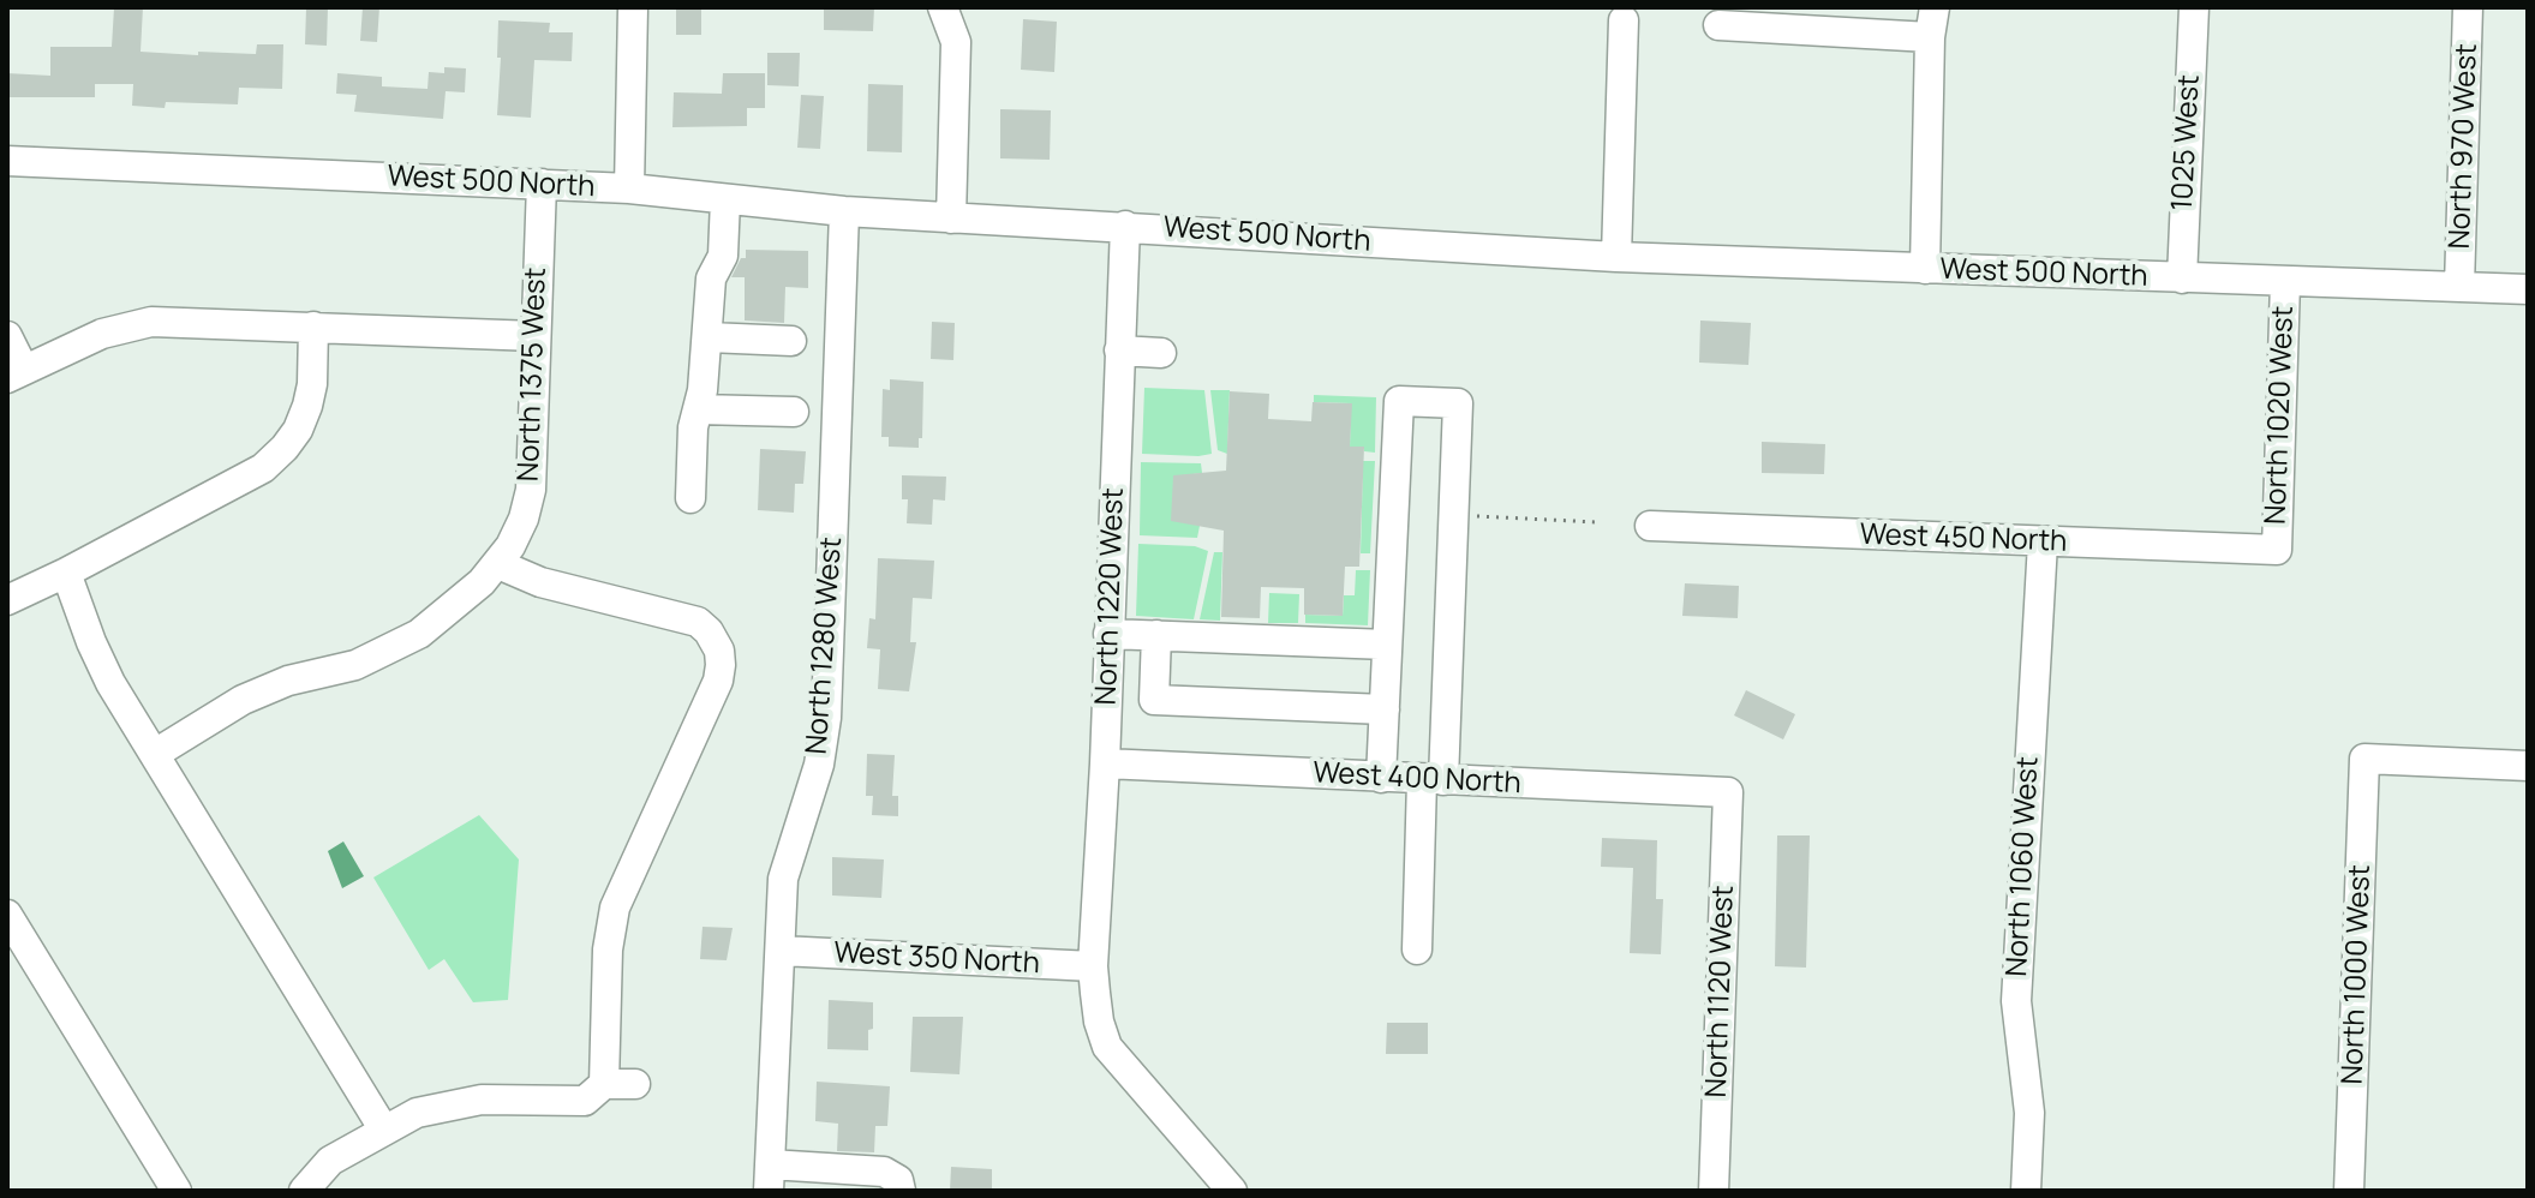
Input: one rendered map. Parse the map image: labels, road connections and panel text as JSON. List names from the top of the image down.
{
  "streets": {
    "street": [
      "1025 West",
      "North 970 West",
      "West 500 North",
      "North 1375 West",
      "North 1020 West",
      "West 450 North",
      "North 1220 West",
      "North 1280 West",
      "West 400 North",
      "North 1060 West",
      "West 350 North",
      "North 1000 West",
      "North 1120 West"
    ]
  },
  "crossings": [
    ["1025 West", "West 500 North"],
    ["North 970 West", "West 500 North"],
    ["West 500 North", "North 1375 West"],
    ["West 500 North", "North 1020 West"],
    ["West 500 North", "North 1220 West"],
    ["West 500 North", "North 1280 West"],
    ["North 1020 West", "West 450 North"],
    ["West 450 North", "North 1060 West"],
    ["North 1220 West", "West 400 North"],
    ["North 1220 West", "West 350 North"],
    ["North 1280 West", "West 350 North"],
    ["West 400 North", "North 1120 West"]
  ]
}
